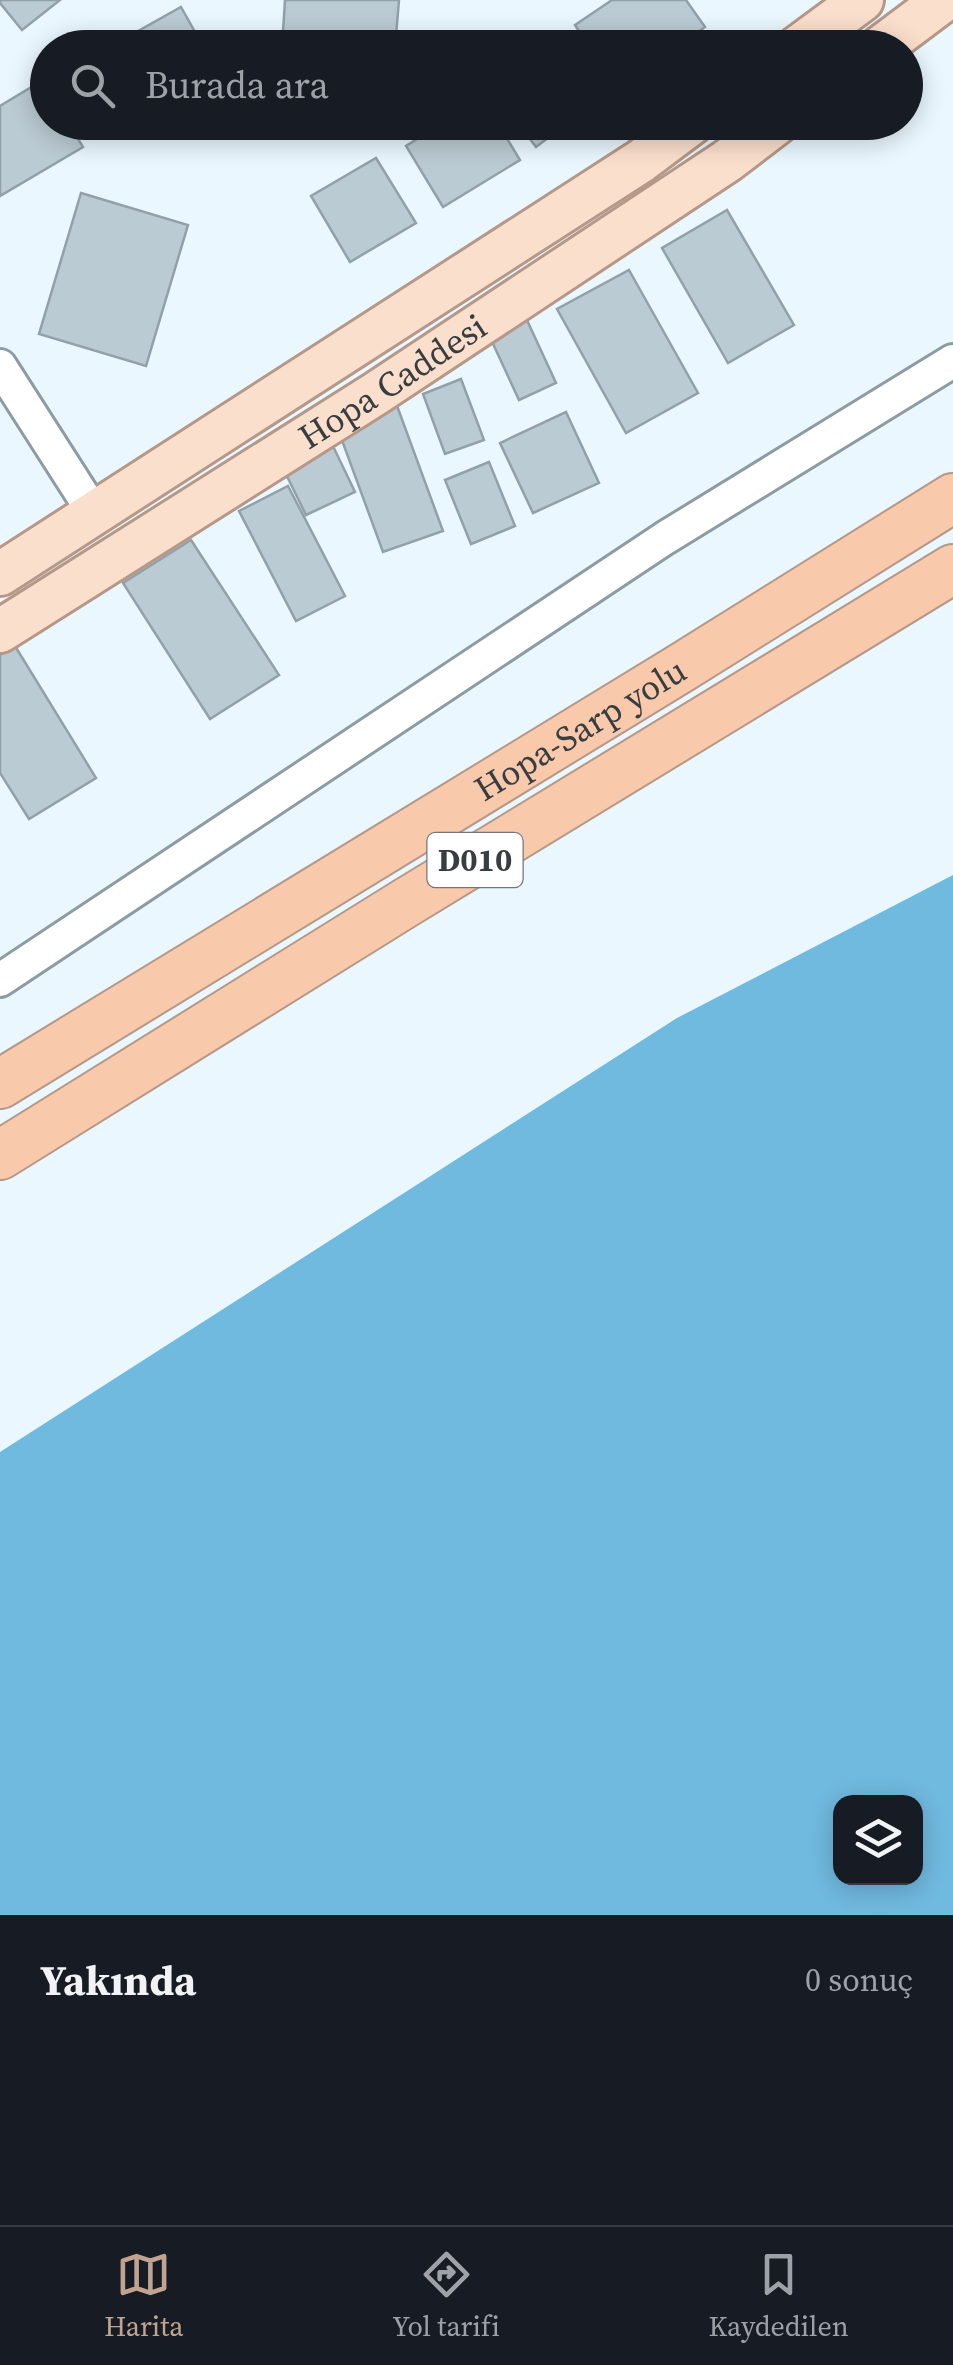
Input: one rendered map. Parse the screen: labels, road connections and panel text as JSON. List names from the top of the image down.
{
  "streets": {
    "highway": ["Hopa-Sarp yolu", "D010"],
    "main road": ["Hopa Caddesi"]
  },
  "page": {
    "search": "Burada ara",
    "heading": ["Yakında", "0 sonuç"],
    "nav": ["Harita", "Yol tarifi", "Kaydedilen"]
  }
}
